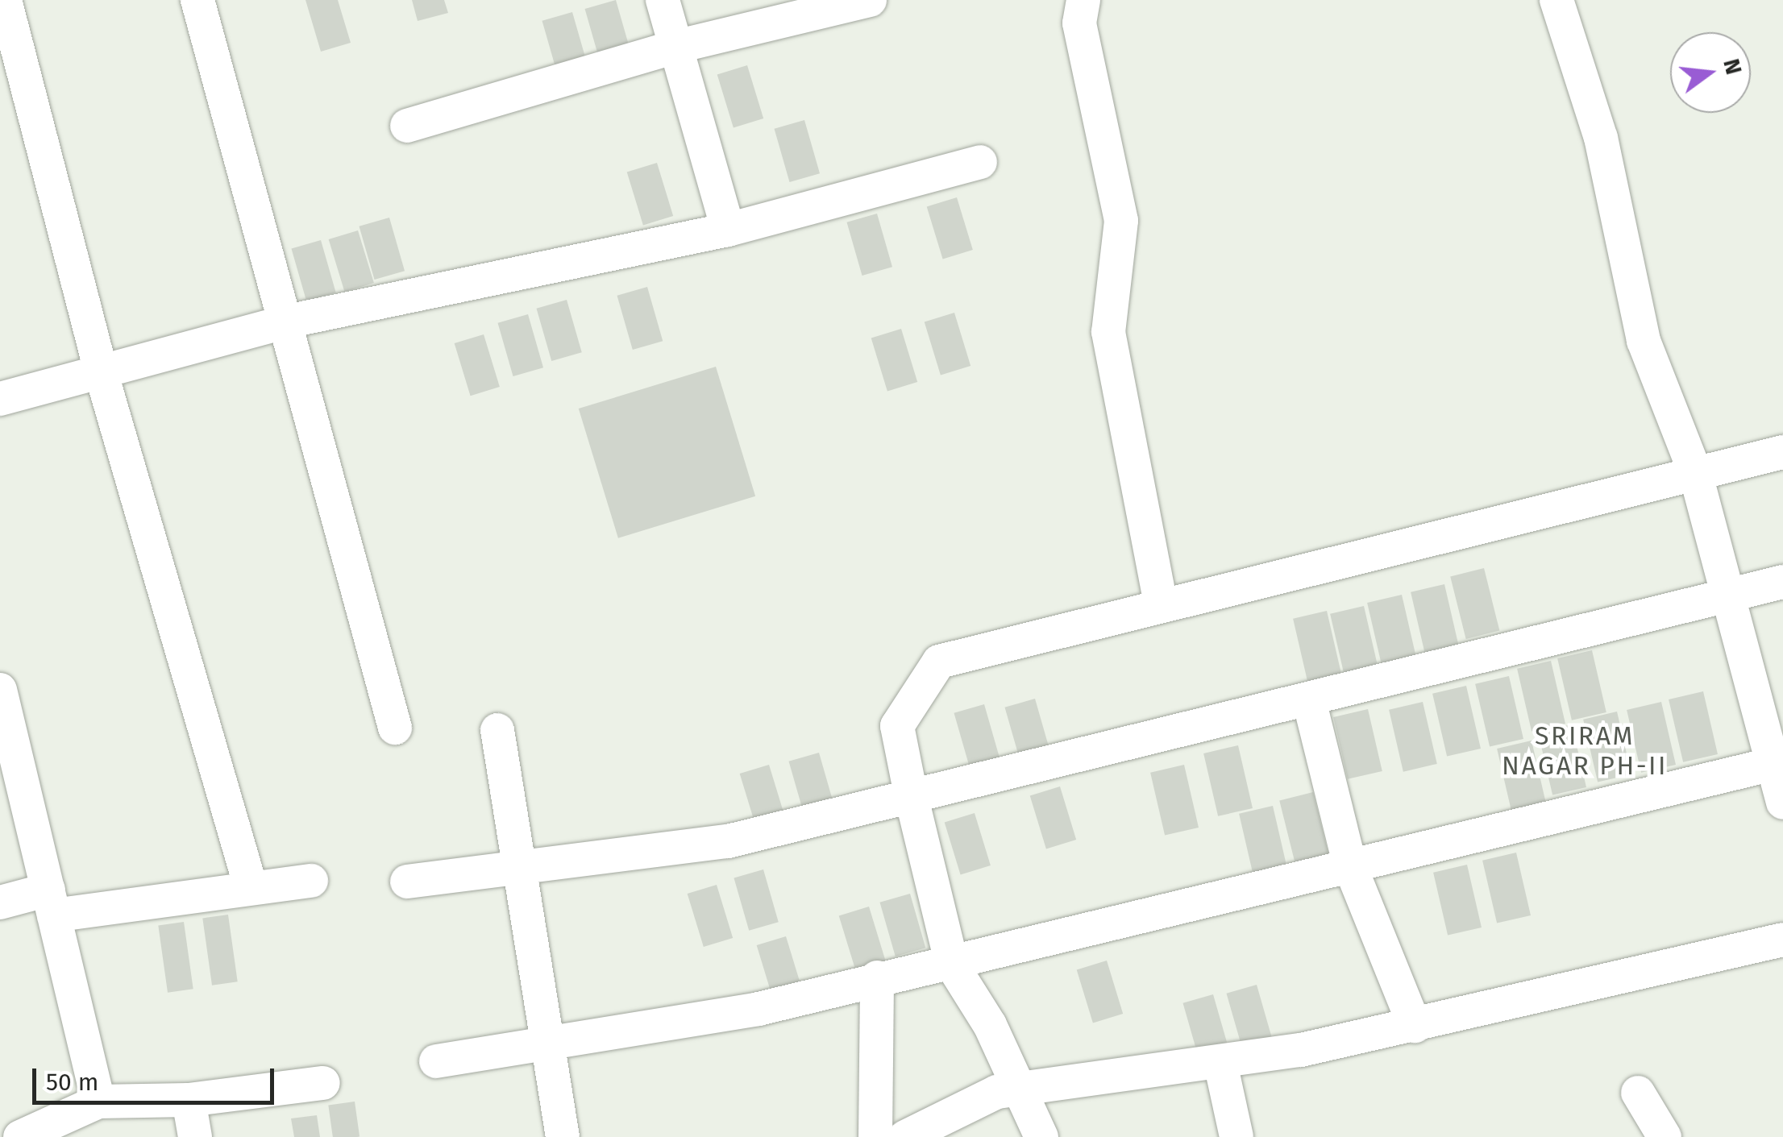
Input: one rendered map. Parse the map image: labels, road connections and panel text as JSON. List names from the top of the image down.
{
  "districts": ["SRIRAM NAGAR PH-II"],
  "scale_bar": "50 m",
  "north": "right"
}
